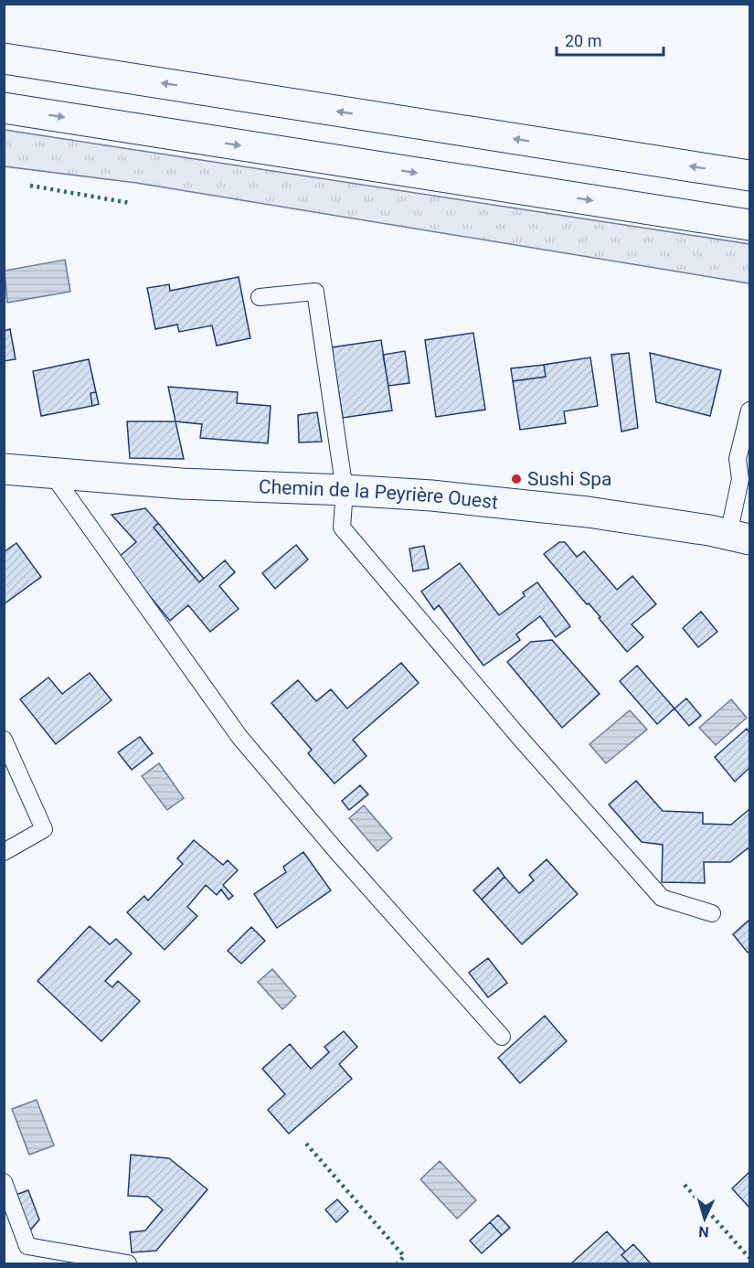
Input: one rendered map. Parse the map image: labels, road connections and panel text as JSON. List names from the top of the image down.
{
  "streets": {
    "main road": ["Chemin de la Peyrière Ouest"]
  },
  "places": ["Sushi Spa"],
  "scale_bar": "20 m",
  "north": "bottom"
}
